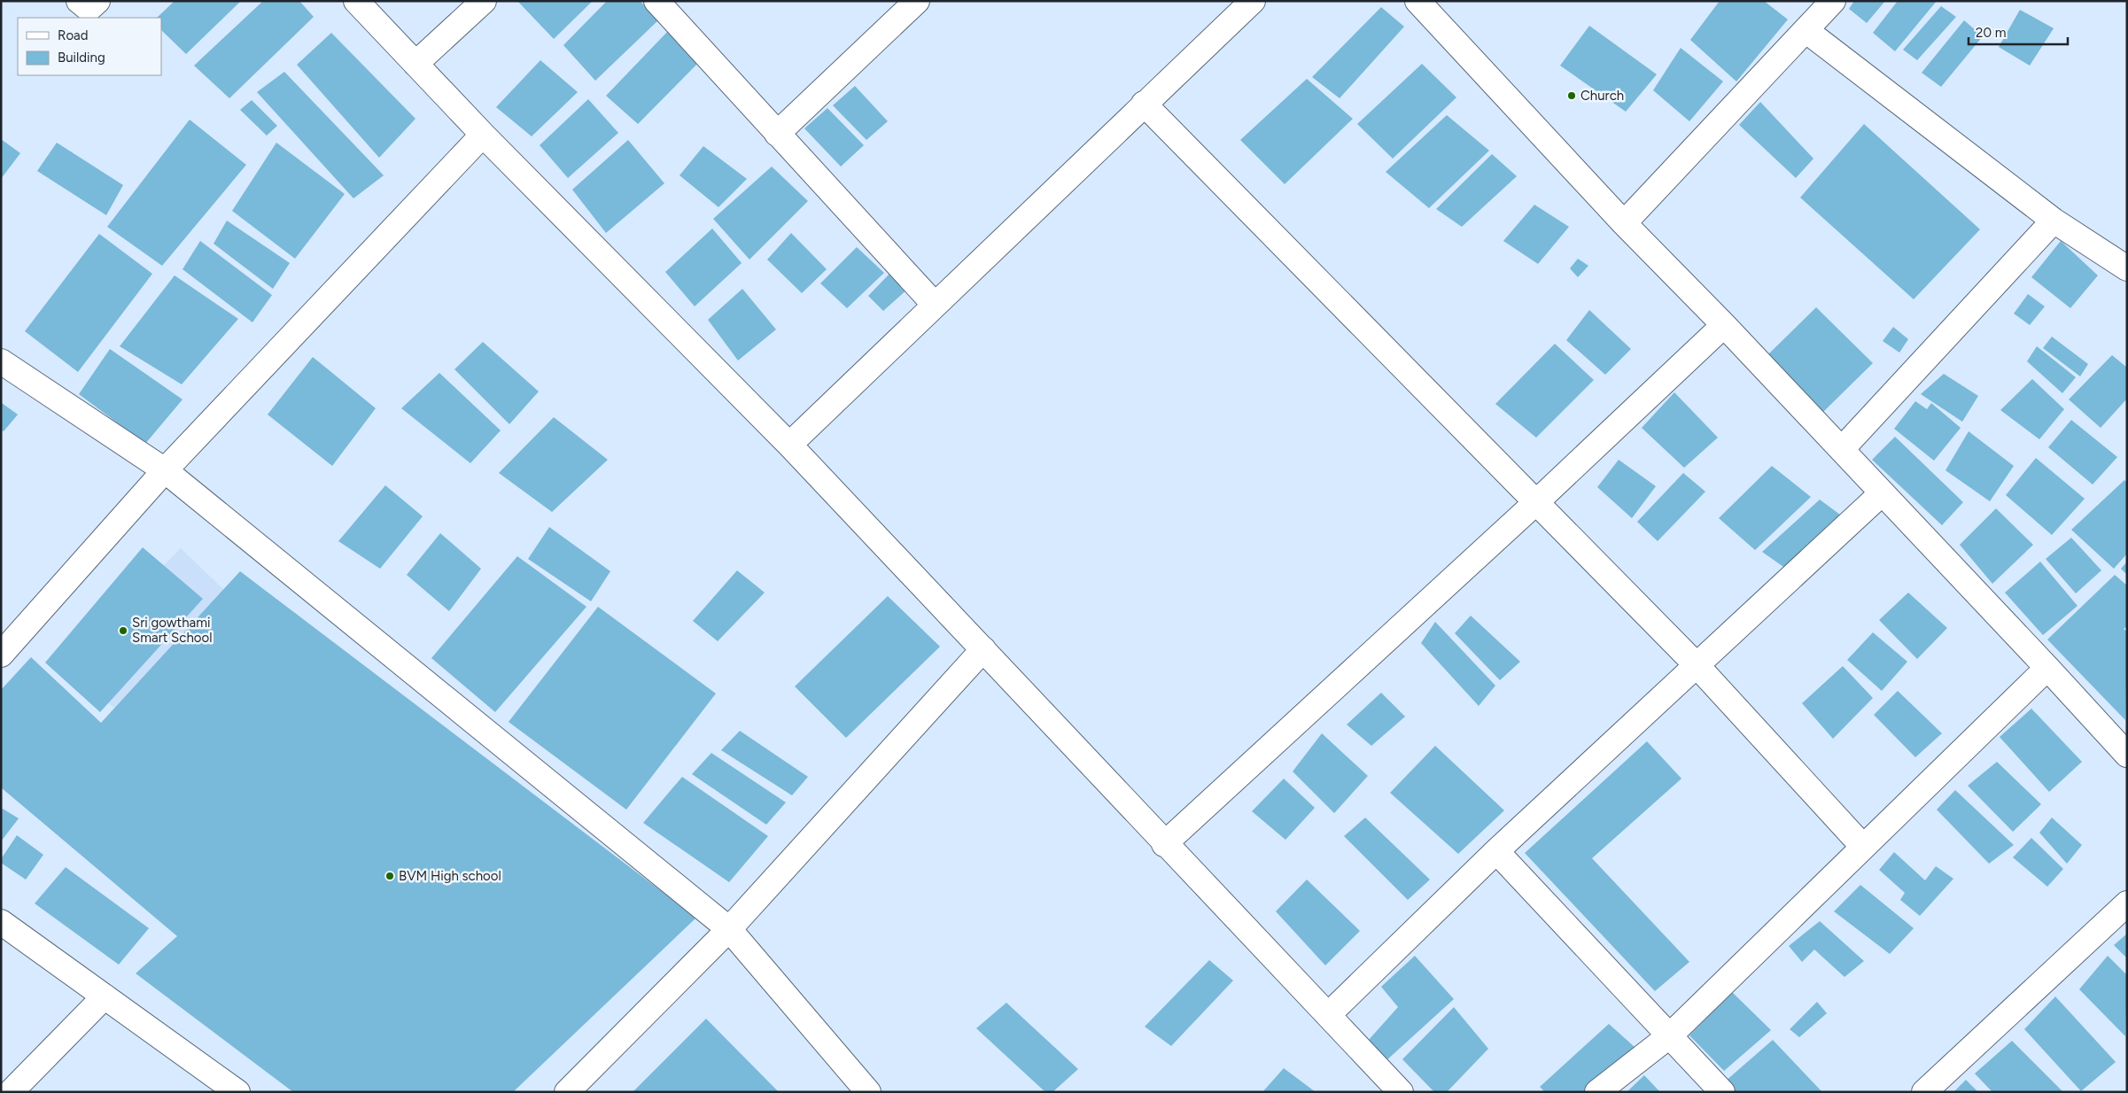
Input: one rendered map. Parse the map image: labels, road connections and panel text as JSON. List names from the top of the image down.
{
  "places": ["Church", "Sri gowthami Smart School", "BVM High school"],
  "legend": ["Road", "Building"],
  "scale_bar": "20 m"
}
